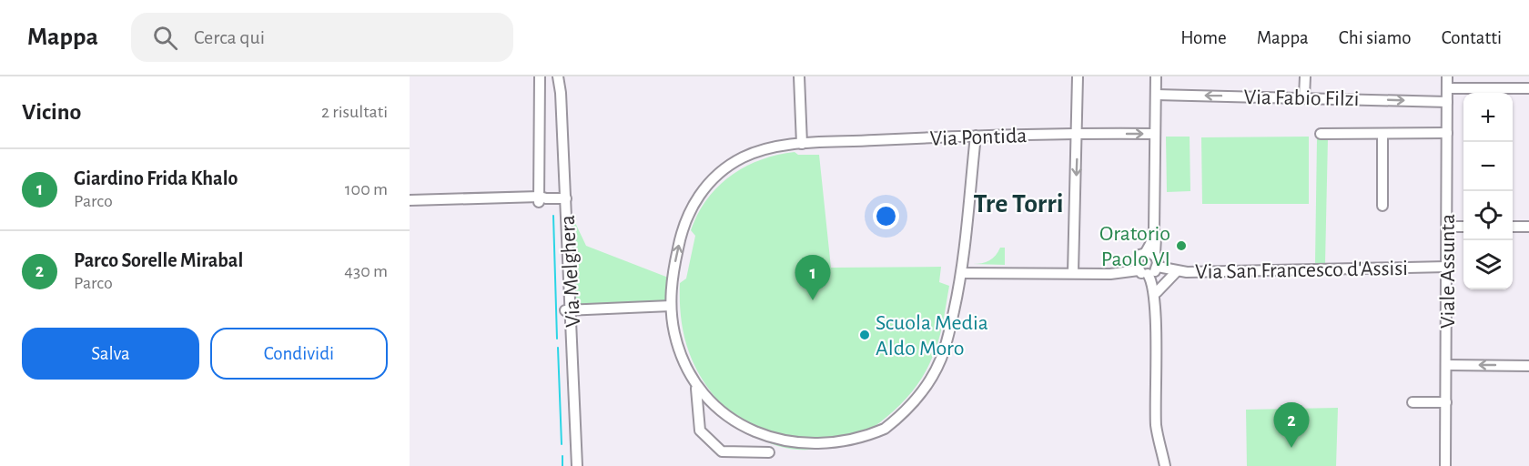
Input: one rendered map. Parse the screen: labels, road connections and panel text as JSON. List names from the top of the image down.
{
  "streets": {
    "street": [
      "Via Fabio Filzi",
      "Via Pontida",
      "Via San Francesco d'Assisi",
      "Via Melghera",
      "Viale Assunta"
    ]
  },
  "crossings": [
    ["Via Fabio Filzi", "Viale Assunta"],
    ["Via San Francesco d'Assisi", "Viale Assunta"]
  ],
  "one_way": ["Via Pontida"],
  "districts": ["Tre Torri"],
  "places": ["Oratorio Paolo VI", "Scuola Media Aldo Moro"],
  "page": {
    "header": "Mappa",
    "search": "Cerca qui",
    "nav": [
      "Home",
      "Mappa",
      "Chi siamo",
      "Contatti"
    ],
    "heading": ["Vicino", "2 risultati"],
    "map_buttons": ["+", "−"],
    "list": [
      {
        "mark": "1",
        "name": "Giardino Frida Khalo",
        "note": "Parco",
        "value": "100 m"
      },
      {
        "mark": "2",
        "name": "Parco Sorelle Mirabal",
        "note": "Parco",
        "value": "430 m"
      }
    ],
    "pins": ["1", "2"],
    "buttons": ["Salva", "Condividi"]
  }
}
